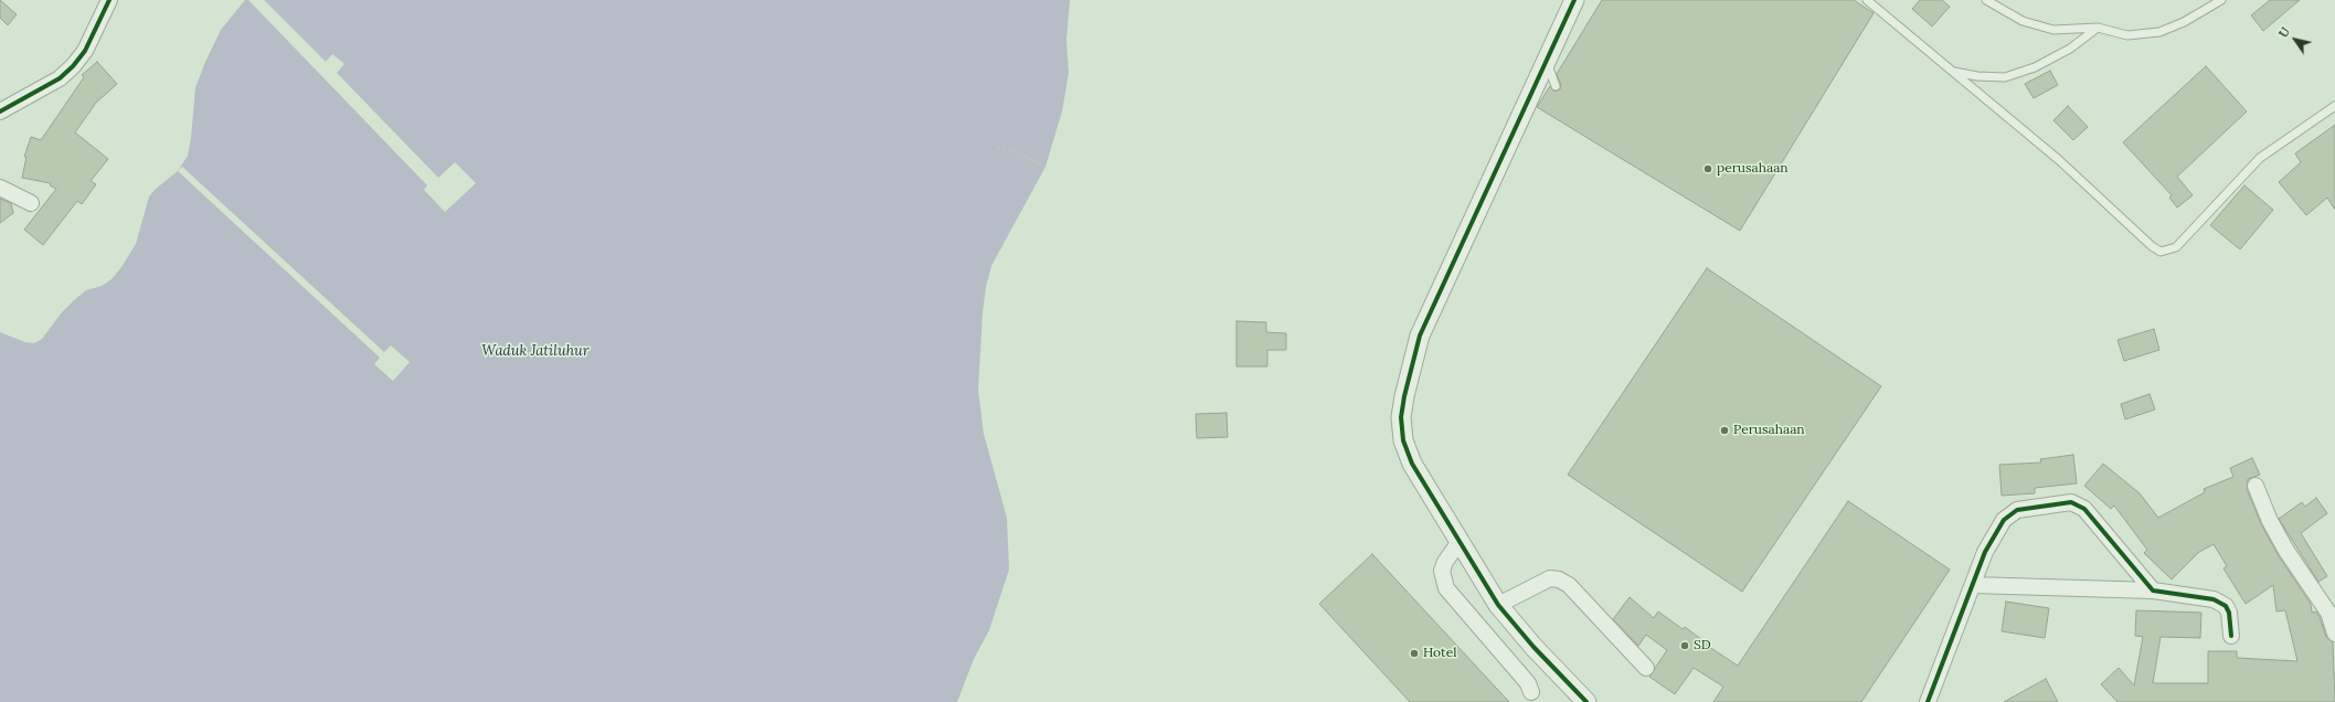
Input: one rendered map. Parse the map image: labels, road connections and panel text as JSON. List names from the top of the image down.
{
  "water": ["Waduk Jatiluhur"],
  "places": [
    "perusahaan",
    "Perusahaan",
    "SD",
    "Hotel"
  ],
  "north": "top left"
}
